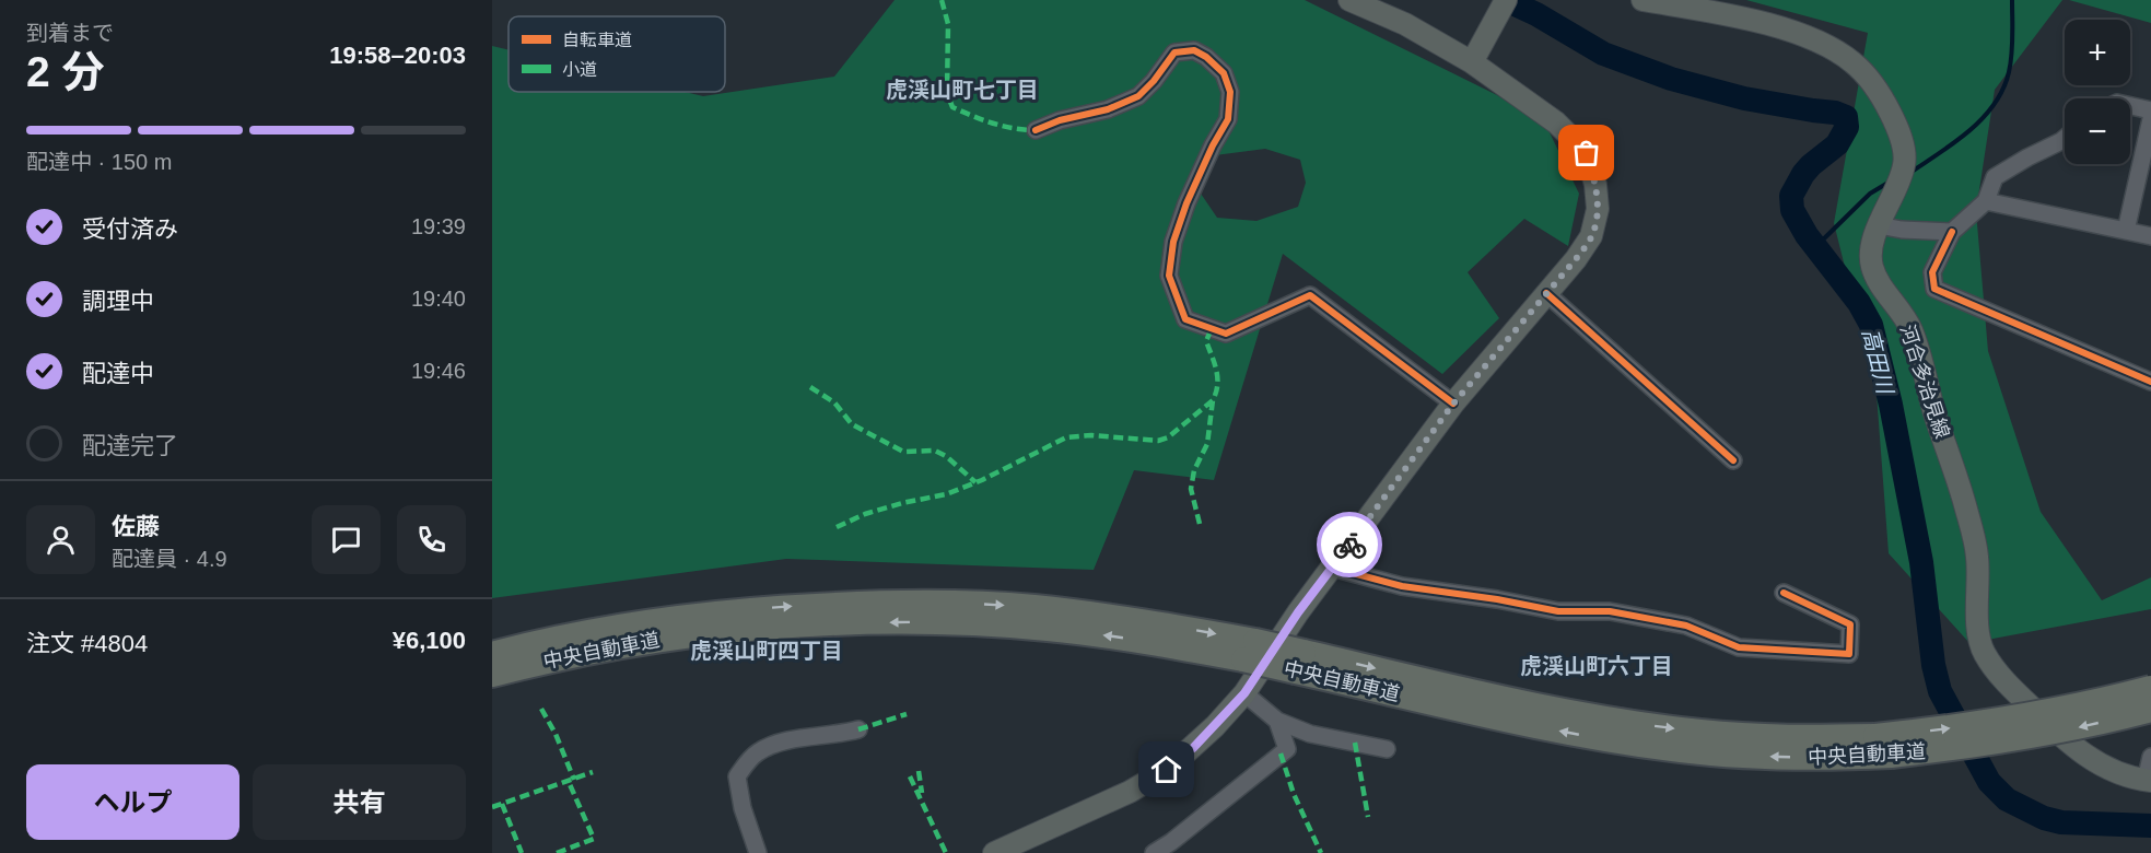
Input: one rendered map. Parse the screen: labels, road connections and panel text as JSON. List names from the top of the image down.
{
  "streets": {
    "highway": ["中央自動車道"],
    "main road": ["河合多治見線"]
  },
  "districts": ["虎渓山町七丁目", "虎渓山町四丁目", "虎渓山町六丁目"],
  "water": ["高田川"],
  "legend": ["自転車道", "小道"],
  "page": {
    "heading": ["2 分", "到着まで", "19:58–20:03"],
    "panel": [
      "佐藤",
      "配達員 · 4.9",
      "注文 #4804",
      "¥6,100"
    ],
    "map_buttons": ["+", "−"],
    "bar": "配達中 · 150 m",
    "list": [
      ["受付済み", "19:39"],
      ["調理中", "19:40"],
      ["配達中", "19:46"],
      "配達完了"
    ],
    "buttons": ["ヘルプ", "共有"]
  }
}
